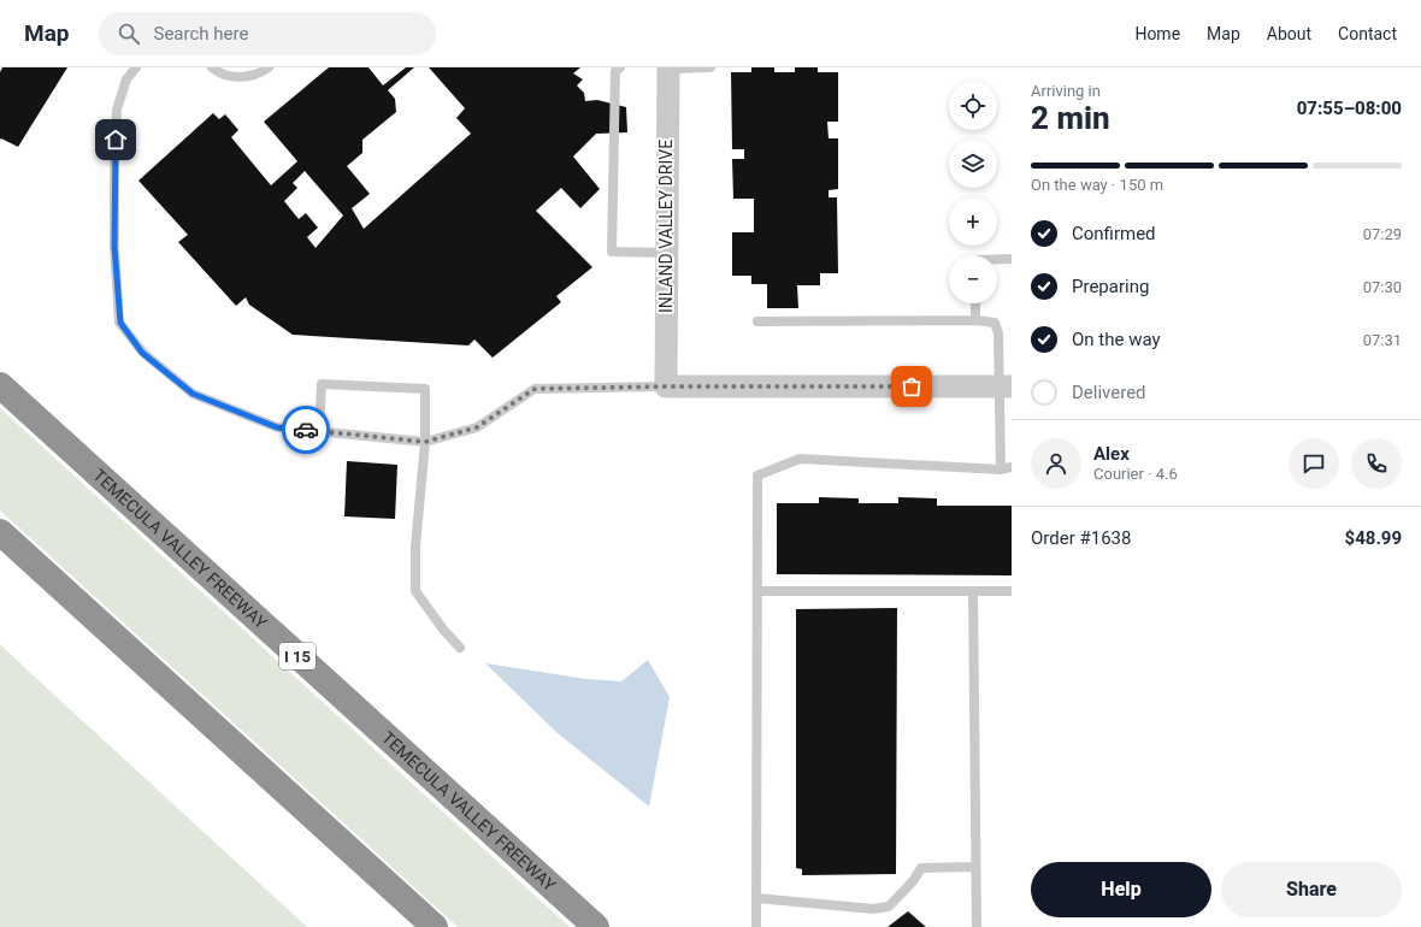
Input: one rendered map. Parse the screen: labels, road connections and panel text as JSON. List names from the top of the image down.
{
  "streets": {
    "highway": ["TEMECULA VALLEY FREEWAY", "I 15"],
    "street": ["INLAND VALLEY DRIVE"]
  },
  "page": {
    "header": "Map",
    "search": "Search here",
    "nav": [
      "Home",
      "Map",
      "About",
      "Contact"
    ],
    "heading": ["2 min", "Arriving in", "07:55–08:00"],
    "panel": [
      "Alex",
      "Courier · 4.6",
      "Order #1638",
      "$48.99"
    ],
    "map_buttons": ["+", "−"],
    "bar": "On the way · 150 m",
    "list": [
      ["Confirmed", "07:29"],
      ["Preparing", "07:30"],
      ["On the way", "07:31"],
      "Delivered"
    ],
    "buttons": ["Help", "Share"]
  }
}
